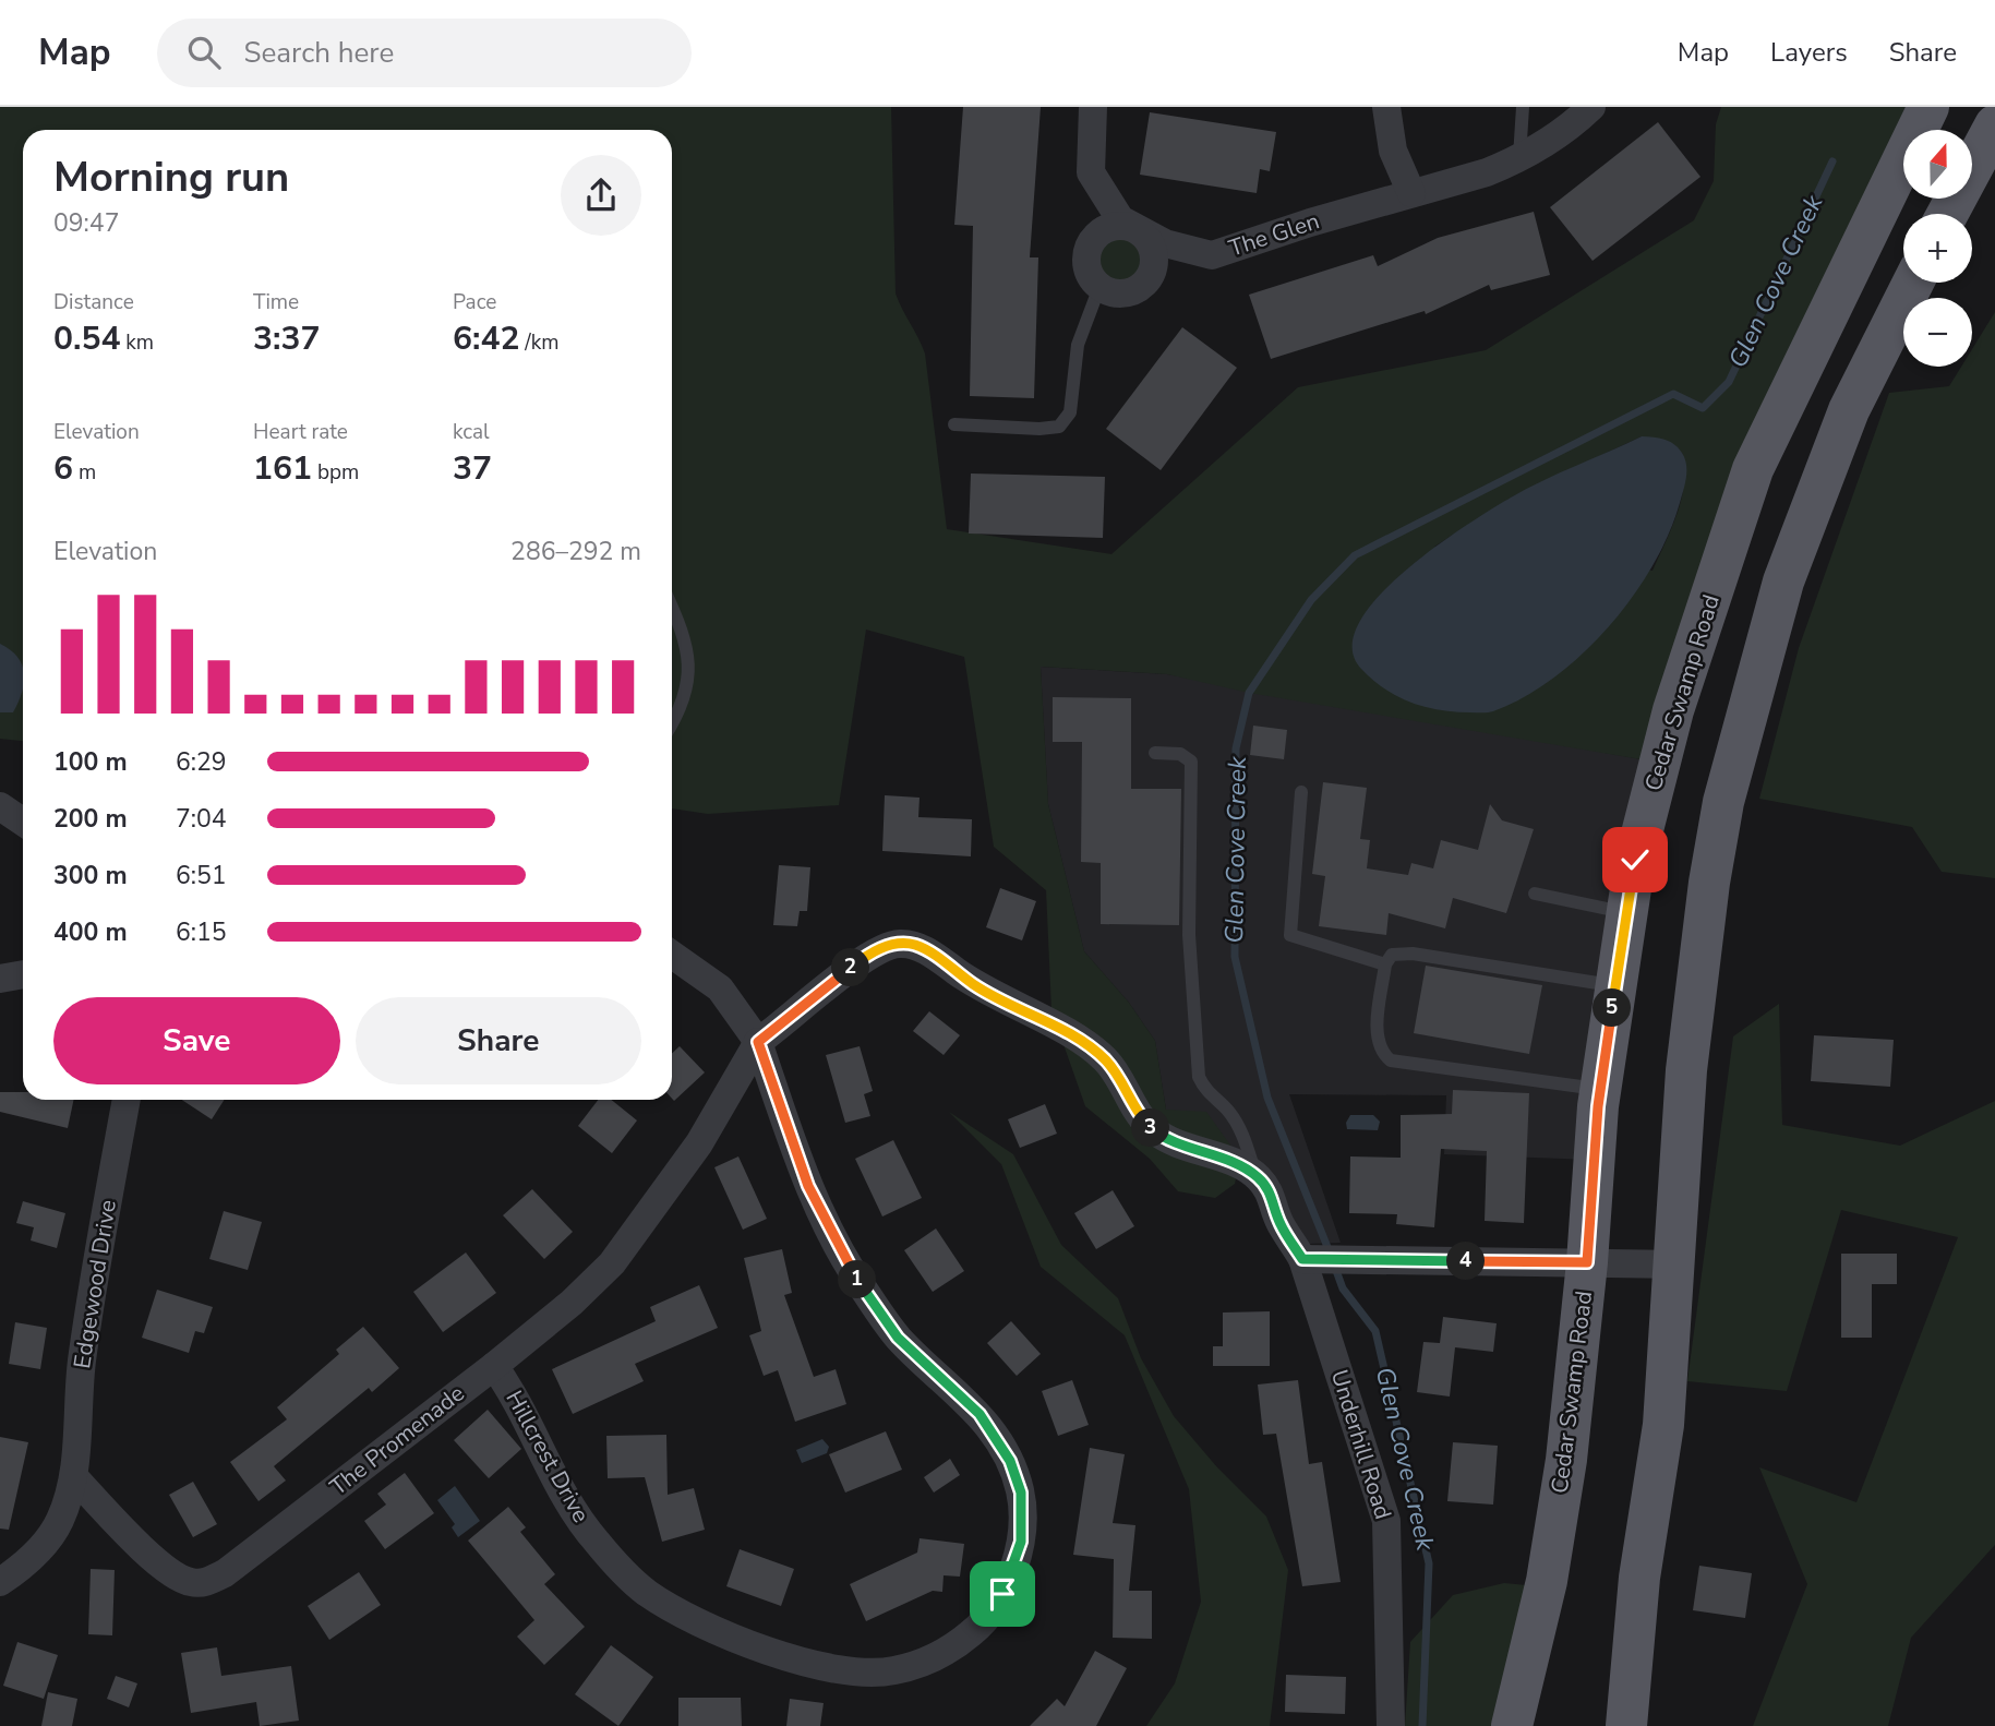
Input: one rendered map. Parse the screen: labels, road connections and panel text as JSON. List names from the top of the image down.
{
  "streets": {
    "main road": ["Cedar Swamp Road"],
    "street": [
      "The Glen",
      "Edgewood Drive",
      "The Promenade",
      "Underhill Road",
      "Hillcrest Drive"
    ]
  },
  "crossings": [
    ["Edgewood Drive", "The Promenade"],
    ["The Promenade", "Hillcrest Drive"]
  ],
  "water": ["Glen Cove Creek"],
  "north": "top",
  "page": {
    "header": "Map",
    "search": "Search here",
    "nav": ["Map", "Layers", "Share"],
    "map_buttons": ["+", "−"],
    "heading": ["Morning run", "09:47"],
    "stats": [
      ["Distance", "0.54 km"],
      ["Time", "3:37"],
      ["Pace", "6:42 /km"],
      ["Elevation", "6 m"],
      ["Heart rate", "161 bpm"],
      ["kcal", "37"]
    ],
    "chart": ["Elevation", "286–292 m"],
    "list": [
      {
        "name": "100 m",
        "note": "6:29"
      },
      {
        "name": "200 m",
        "note": "7:04"
      },
      {
        "name": "300 m",
        "note": "6:51"
      },
      {
        "name": "400 m",
        "note": "6:15"
      }
    ],
    "pins": [
      "2",
      "5",
      "3",
      "4",
      "1"
    ],
    "buttons": ["Save", "Share"]
  }
}
